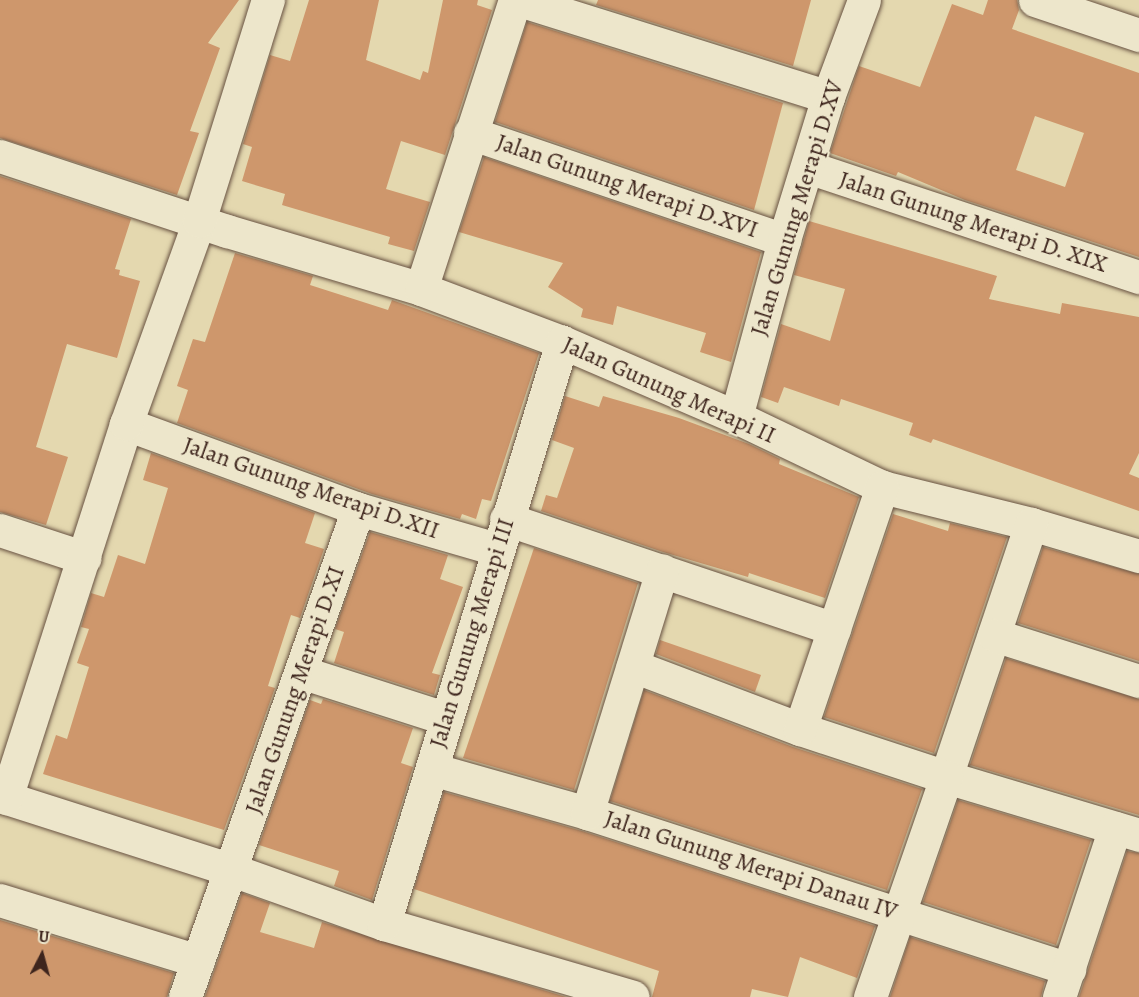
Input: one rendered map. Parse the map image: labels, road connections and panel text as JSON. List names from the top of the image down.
{
  "streets": {
    "street": [
      "Jalan Gunung Merapi D.XVI",
      "Jalan Gunung Merapi D.XV",
      "Jalan Gunung Merapi D. XIX",
      "Jalan Gunung Merapi II",
      "Jalan Gunung Merapi D.XII",
      "Jalan Gunung Merapi III",
      "Jalan Gunung Merapi D.XI",
      "Jalan Gunung Merapi Danau IV"
    ]
  },
  "crossings": [
    ["Jalan Gunung Merapi D.XVI", "Jalan Gunung Merapi D.XV"],
    ["Jalan Gunung Merapi D.XV", "Jalan Gunung Merapi D. XIX"],
    ["Jalan Gunung Merapi D.XV", "Jalan Gunung Merapi II"],
    ["Jalan Gunung Merapi II", "Jalan Gunung Merapi III"],
    ["Jalan Gunung Merapi D.XII", "Jalan Gunung Merapi III"],
    ["Jalan Gunung Merapi D.XII", "Jalan Gunung Merapi D.XI"],
    ["Jalan Gunung Merapi III", "Jalan Gunung Merapi Danau IV"]
  ],
  "north": "top"
}
